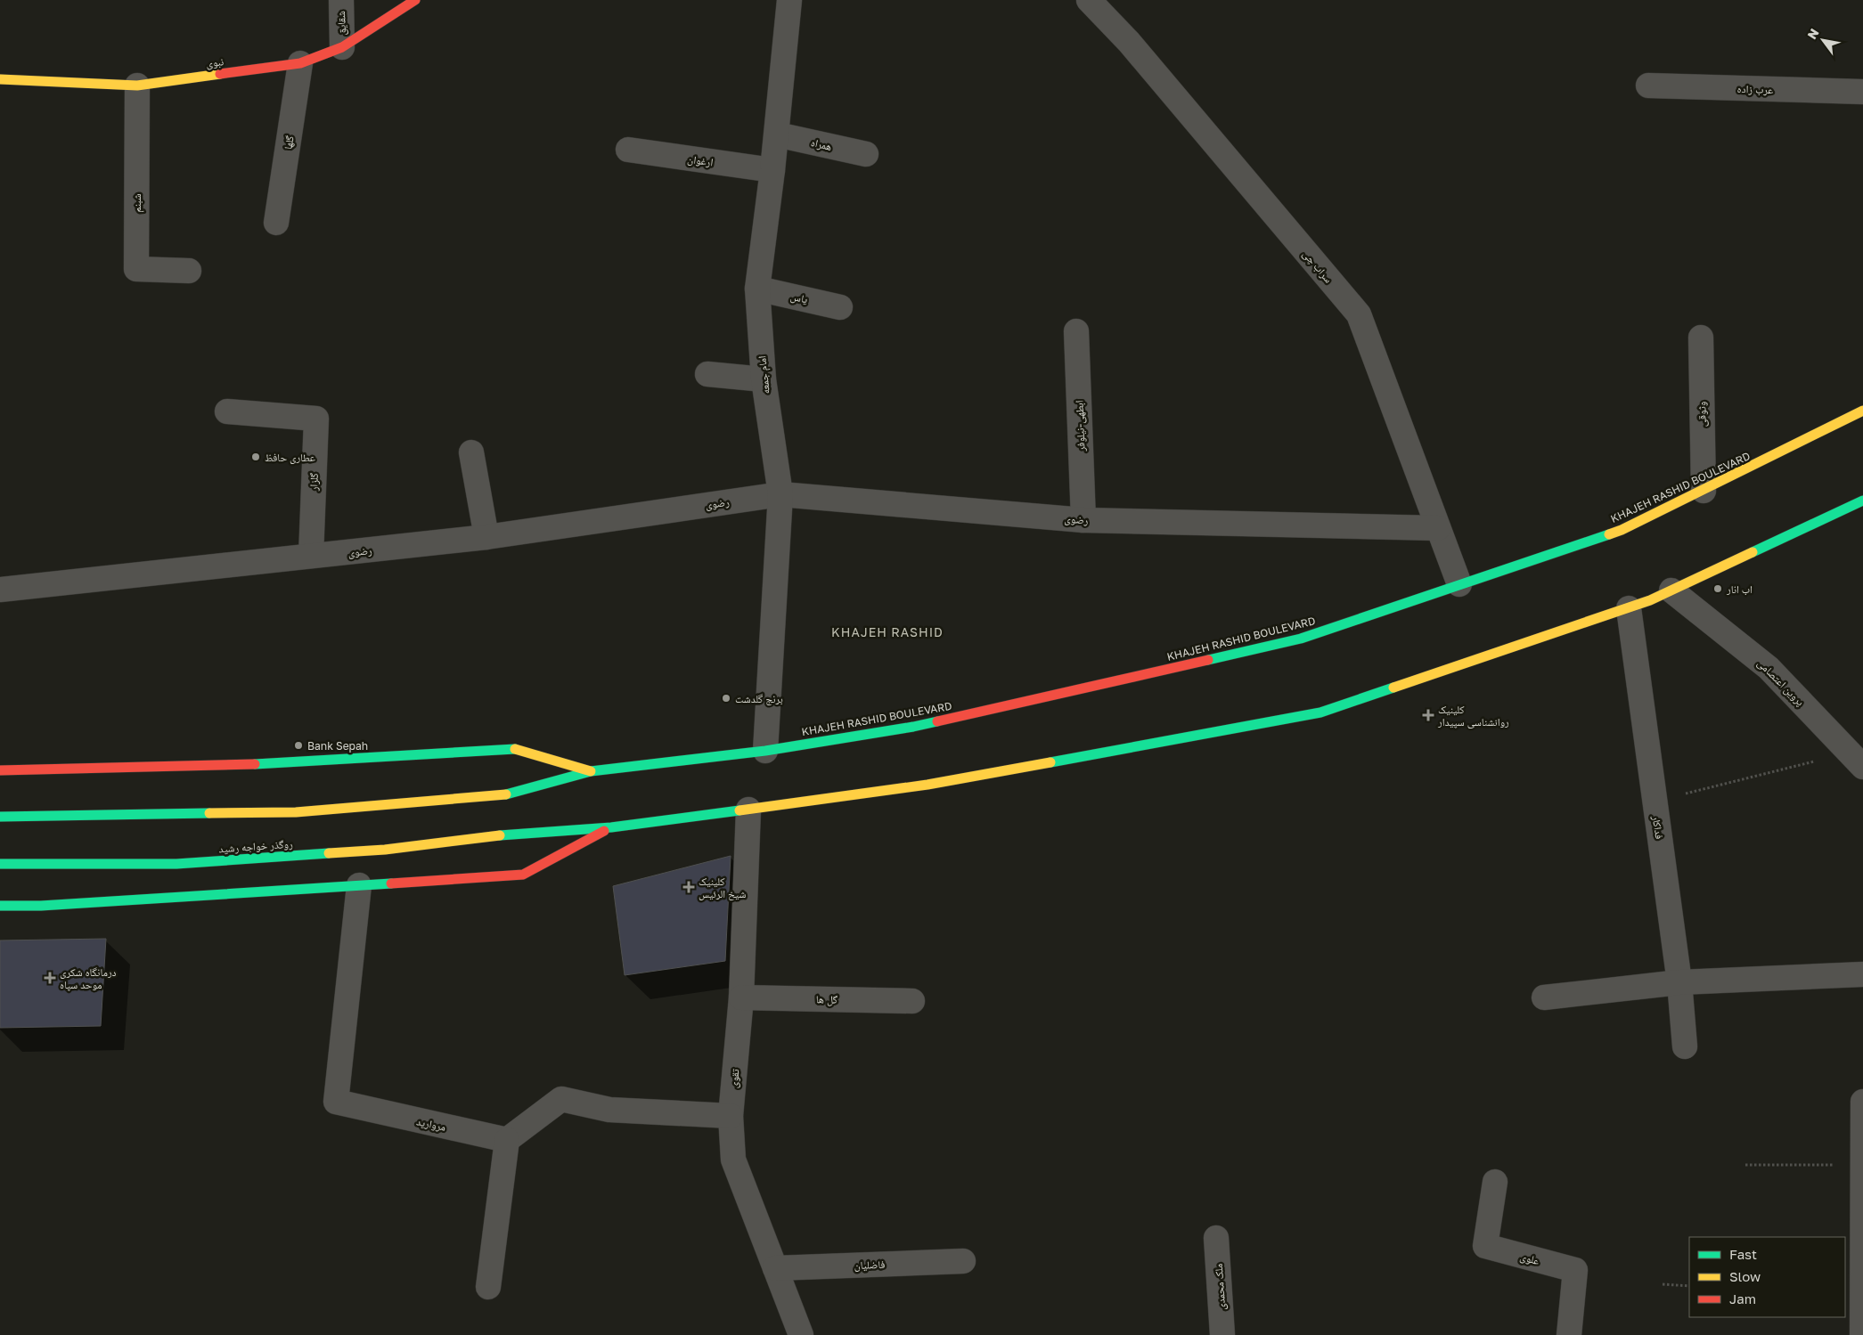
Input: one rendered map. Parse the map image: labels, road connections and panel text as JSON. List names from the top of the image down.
{
  "streets": {
    "main road": ["نبوی", "KHAJEH RASHID BOULEVARD", "روگذر خواجه رشید"],
    "street": [
      "شقایق",
      "عرب زاده",
      "گلها",
      "همراه",
      "ارغوان",
      "شبنم",
      "سراب چی",
      "یاس",
      "امام جمعه",
      "وثوقی",
      "ابطهی-نیلوفر",
      "گلزار",
      "رضوی",
      "پروین اعتصامی",
      "فداکار",
      "گل ها",
      "تقوی",
      "مروارید",
      "علوی",
      "فاضلیان",
      "ملک محمدی"
    ]
  },
  "crossings": [
    ["شقایق", "نبوی"],
    ["نبوی", "گلها"],
    ["نبوی", "شبنم"],
    ["همراه", "امام جمعه"],
    ["ارغوان", "امام جمعه"],
    ["سراب چی", "KHAJEH RASHID BOULEVARD"],
    ["سراب چی", "رضوی"],
    ["یاس", "امام جمعه"],
    ["امام جمعه", "KHAJEH RASHID BOULEVARD"],
    ["امام جمعه", "رضوی"],
    ["وثوقی", "KHAJEH RASHID BOULEVARD"],
    ["ابطهی-نیلوفر", "رضوی"],
    ["گلزار", "رضوی"],
    ["گل ها", "تقوی"],
    ["تقوی", "فاضلیان"]
  ],
  "districts": ["KHAJEH RASHID"],
  "places": {
    "other": [
      "عطاری حافظ",
      "اب انار",
      "برنج گلدشت",
      "Bank Sepah"
    ],
    "health": ["کلینیک روانشناسی سپیدار", "کلینیک شیخ الرئیس", "درمانگاه شکری موحد سپاه"]
  },
  "legend": ["Fast", "Slow", "Jam"],
  "north": "top left"
}
